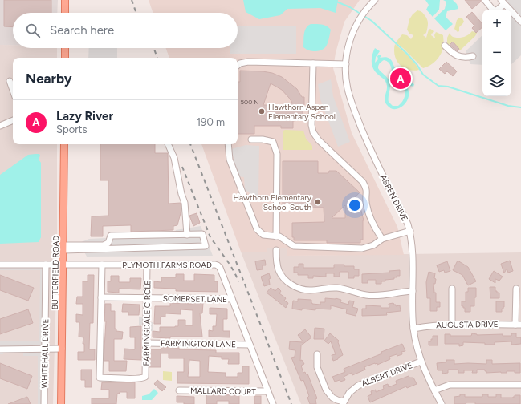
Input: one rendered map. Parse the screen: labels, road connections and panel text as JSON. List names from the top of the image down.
{
  "streets": {
    "main road": ["BUTTERFIELD ROAD"],
    "street": [
      "ASPEN DRIVE",
      "PLYMOTH FARMS ROAD",
      "SOMERSET LANE",
      "FARMINGDALE CIRCLE",
      "AUGUSTA DRIVE",
      "FARMINGTON LANE",
      "WHITEHALL DRIVE",
      "ALBERT DRIVE",
      "MALLARD COURT"
    ]
  },
  "crossings": [
    ["ASPEN DRIVE", "AUGUSTA DRIVE"],
    ["ASPEN DRIVE", "ALBERT DRIVE"],
    ["PLYMOTH FARMS ROAD", "BUTTERFIELD ROAD"],
    ["PLYMOTH FARMS ROAD", "SOMERSET LANE"],
    ["PLYMOTH FARMS ROAD", "FARMINGDALE CIRCLE"],
    ["PLYMOTH FARMS ROAD", "FARMINGTON LANE"],
    ["PLYMOTH FARMS ROAD", "WHITEHALL DRIVE"],
    ["PLYMOTH FARMS ROAD", "MALLARD COURT"],
    ["SOMERSET LANE", "FARMINGDALE CIRCLE"],
    ["FARMINGDALE CIRCLE", "FARMINGTON LANE"]
  ],
  "places": ["Hawthorn Aspen Elementary School", "Hawthorn Elementary School South"],
  "house_numbers": ["500 N"],
  "page": {
    "map_buttons": ["+", "−"],
    "search": "Search here",
    "heading": "Nearby",
    "pins": "A",
    "list": [
      {
        "mark": "A",
        "name": "Lazy River",
        "note": "Sports",
        "value": "190 m"
      }
    ]
  }
}
